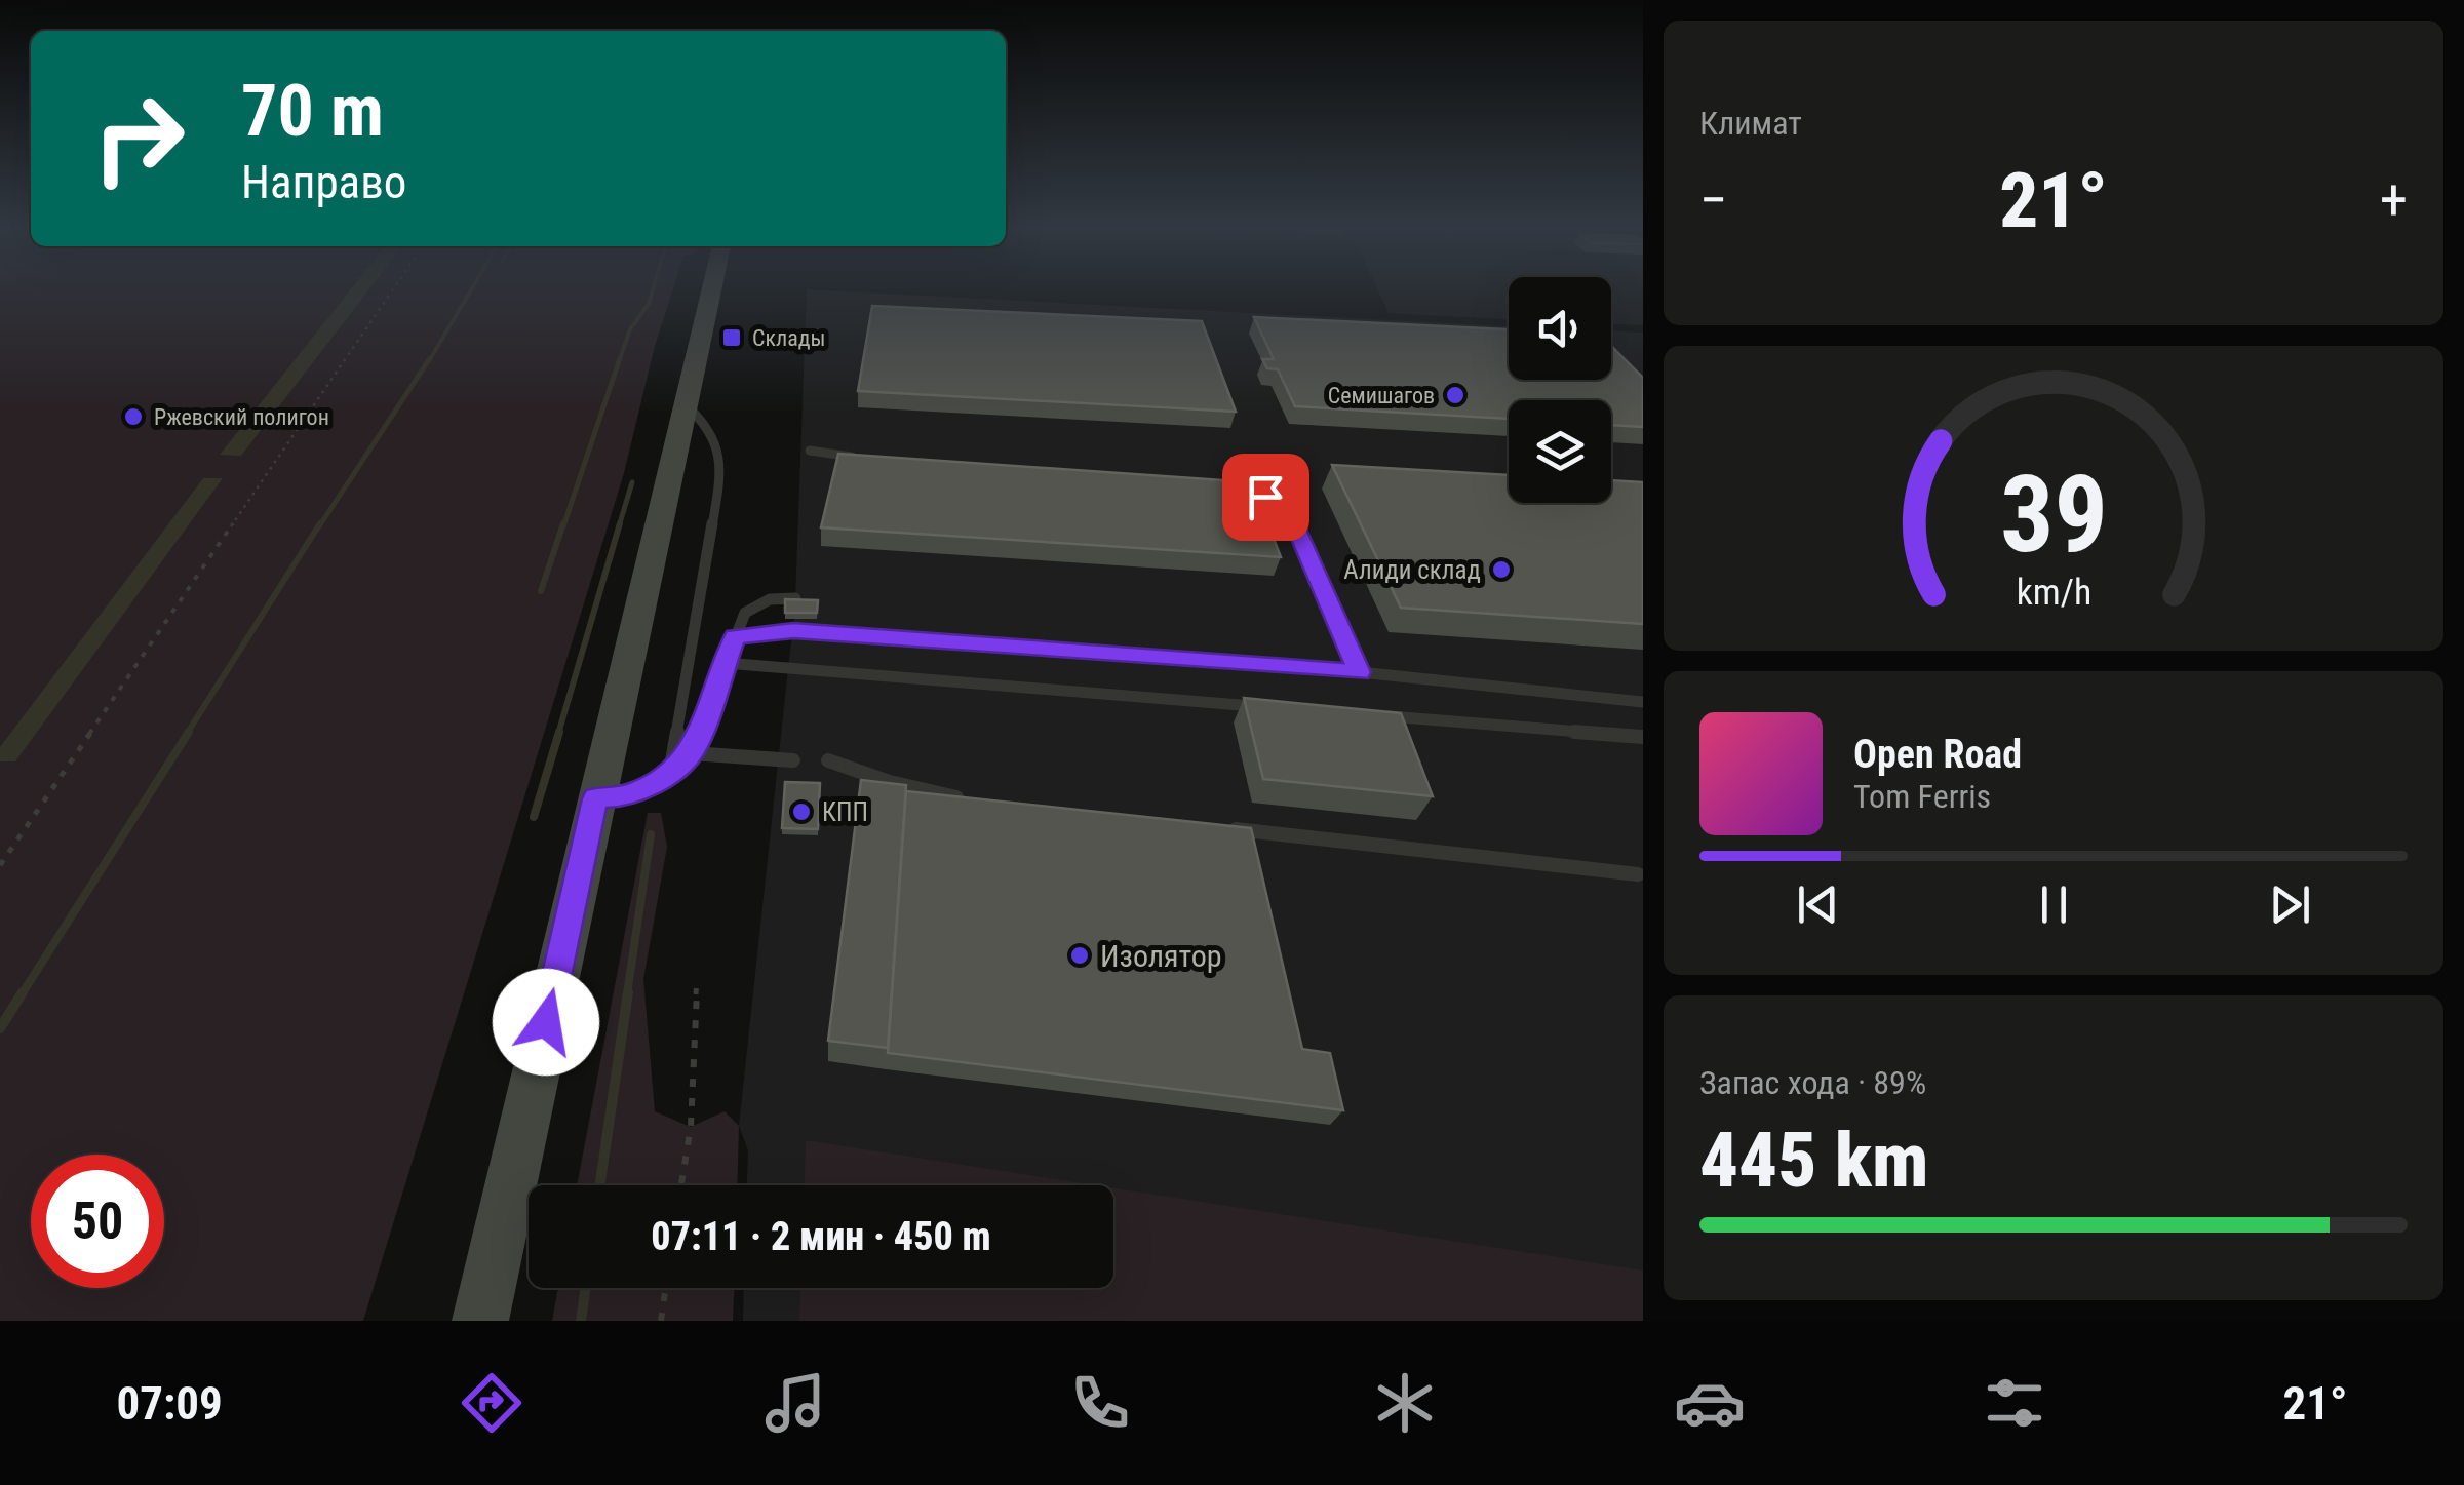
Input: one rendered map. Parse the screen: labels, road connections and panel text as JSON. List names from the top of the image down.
{
  "places": {
    "transit": ["Склады"],
    "other": [
      "Семишагов",
      "Ржевский полигон",
      "Алиди склад",
      "КПП",
      "Изолятор"
    ]
  },
  "page": {
    "tile": [
      "Климат",
      ["Запас хода · 89%", "445 km"]
    ],
    "turn": ["70 m", "Направо"],
    "heat": ["−", "21°", "+"],
    "song": ["Open Road", "Tom Ferris"],
    "limit": "50",
    "trip": "07:11 · 2 мин · 450 m",
    "tabs": ["07:09", "21°"],
    "gauge": ["39", "km/h"]
  }
}
